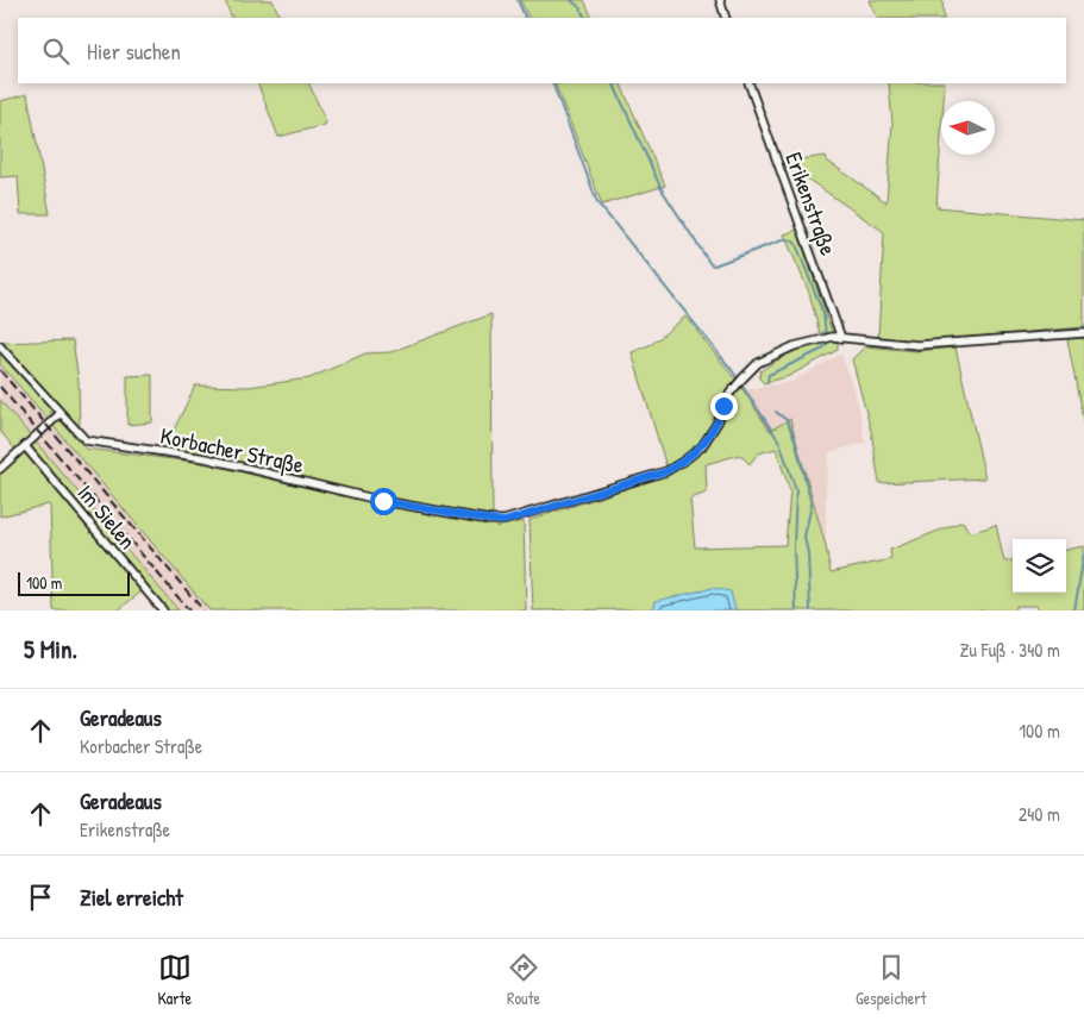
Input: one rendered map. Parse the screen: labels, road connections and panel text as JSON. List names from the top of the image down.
{
  "streets": {
    "street": ["Erikenstraße", "Korbacher Straße", "Im Sielen"]
  },
  "crossings": [
    ["Erikenstraße", "Korbacher Straße"]
  ],
  "scale_bar": "100 m",
  "north": "left",
  "page": {
    "search": "Hier suchen",
    "scale": "100 m",
    "heading": ["5 Min.", "Zu Fuß · 340 m"],
    "list": [
      ["Geradeaus", "Korbacher Straße", "100 m"],
      ["Geradeaus", "Erikenstraße", "240 m"],
      "Ziel erreicht"
    ],
    "nav": ["Karte", "Route", "Gespeichert"]
  }
}
